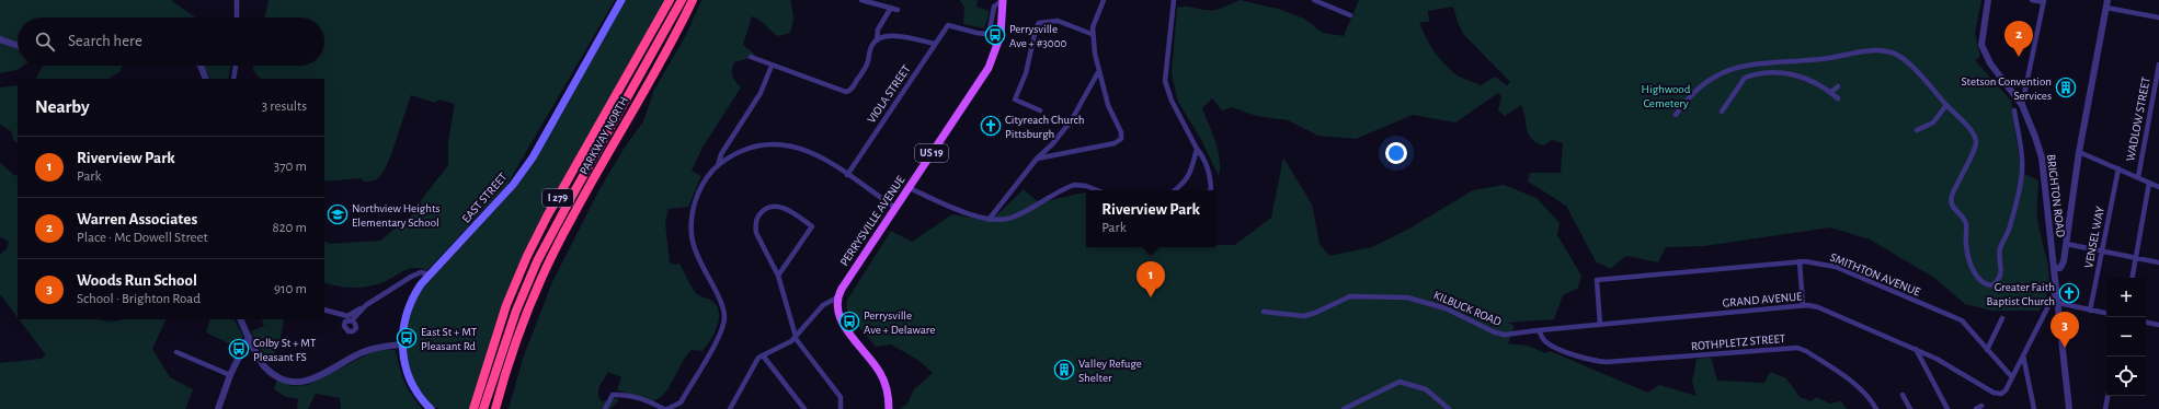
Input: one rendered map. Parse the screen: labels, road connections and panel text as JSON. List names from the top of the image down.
{
  "streets": {
    "highway": ["PARKWAY NORTH", "I 279"],
    "main road": ["US 19", "EAST STREET", "PERRYSVILLE AVENUE"],
    "street": [
      "VIOLA STREET",
      "WADLOW STREET",
      "BRIGHTON ROAD",
      "VENSEL WAY",
      "SMITHTON AVENUE",
      "GRAND AVENUE",
      "KILBUCK ROAD",
      "ROTHPLETZ STREET"
    ]
  },
  "crossings": [
    ["VIOLA STREET", "PERRYSVILLE AVENUE"],
    ["SMITHTON AVENUE", "GRAND AVENUE"],
    ["GRAND AVENUE", "KILBUCK ROAD"],
    ["GRAND AVENUE", "ROTHPLETZ STREET"],
    ["KILBUCK ROAD", "ROTHPLETZ STREET"]
  ],
  "parks": ["Highwood Cemetery"],
  "places": {
    "bus stop": [
      "Perrysville Ave + #3000",
      "Perrysville Ave + Delaware",
      "East St + MT Pleasant Rd",
      "Colby St + MT Pleasant FS"
    ],
    "building": ["Stetson Convention Services", "Valley Refuge Shelter"],
    "church": ["Cityreach Church Pittsburgh", "Greater Faith Baptist Church"],
    "school or university": ["Northview Heights Elementary School"]
  },
  "page": {
    "search": "Search here",
    "pins": ["2", "1", "3"],
    "heading": ["Nearby", "3 results"],
    "list": [
      {
        "mark": "1",
        "name": "Riverview Park",
        "note": "Park",
        "value": "370 m"
      },
      {
        "mark": "2",
        "name": "Warren Associates",
        "note": "Place · Mc Dowell Street",
        "value": "820 m"
      },
      {
        "mark": "3",
        "name": "Woods Run School",
        "note": "School · Brighton Road",
        "value": "910 m"
      }
    ],
    "popup": ["Riverview Park", "Park"],
    "map_buttons": ["+", "−"]
  }
}
